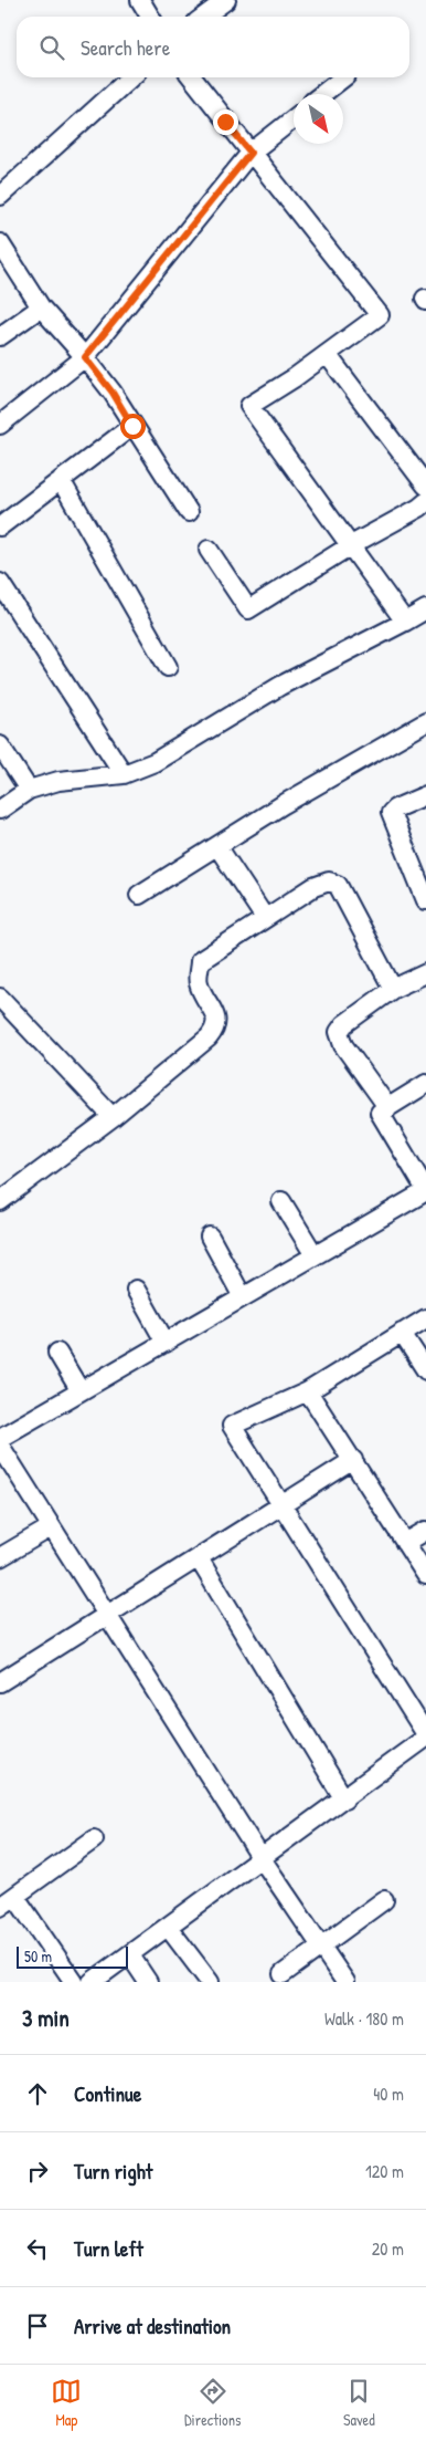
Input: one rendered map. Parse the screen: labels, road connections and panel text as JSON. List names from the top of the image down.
{
  "scale_bar": "50 m",
  "north": "bottom right",
  "page": {
    "search": "Search here",
    "scale": "50 m",
    "heading": ["3 min", "Walk · 180 m"],
    "list": [
      ["Continue", "40 m"],
      ["Turn right", "120 m"],
      ["Turn left", "20 m"],
      "Arrive at destination"
    ],
    "nav": ["Map", "Directions", "Saved"]
  }
}
